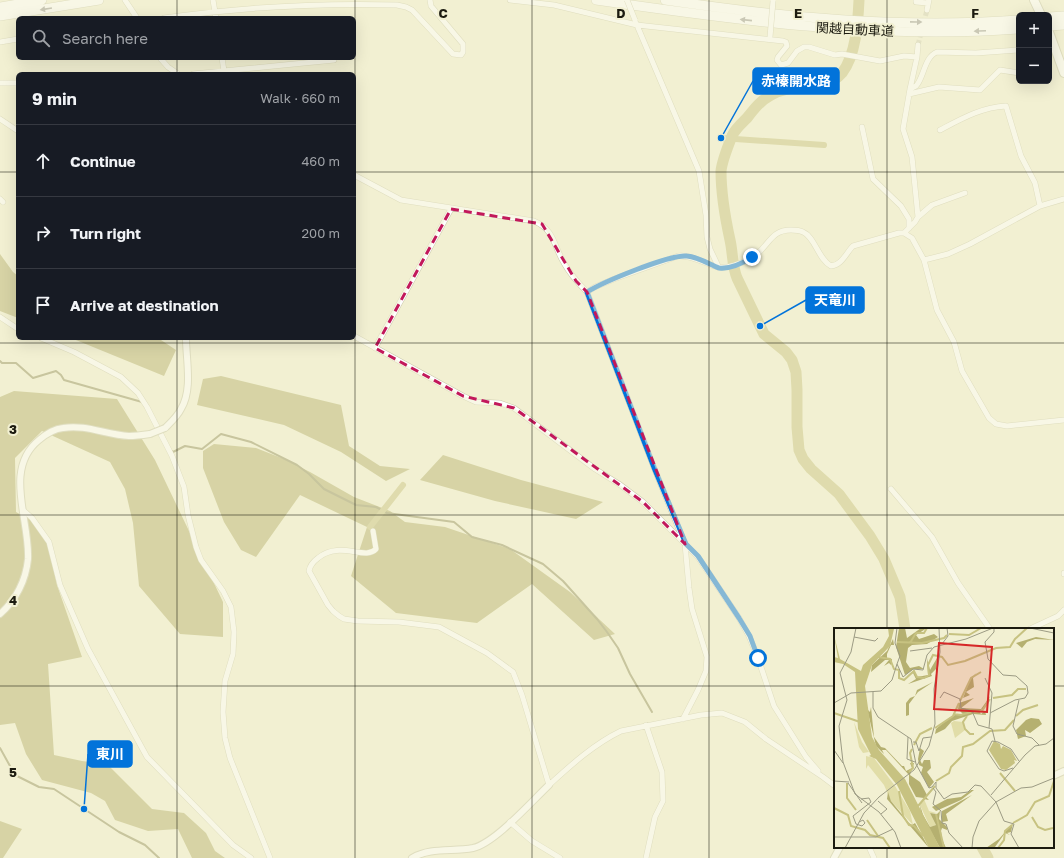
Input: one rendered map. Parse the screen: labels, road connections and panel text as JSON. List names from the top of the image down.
{
  "streets": {
    "highway": ["関越自動車道"]
  },
  "places": ["赤榛開水路", "天竜川", "東川"],
  "page": {
    "map_buttons": ["+", "−"],
    "search": "Search here",
    "heading": ["9 min", "Walk · 660 m"],
    "list": [
      ["Continue", "460 m"],
      ["Turn right", "200 m"],
      "Arrive at destination"
    ]
  },
  "grid": {
    "columns": [
      "C",
      "D",
      "E",
      "F"
    ],
    "rows": ["3", "4", "5"]
  }
}
